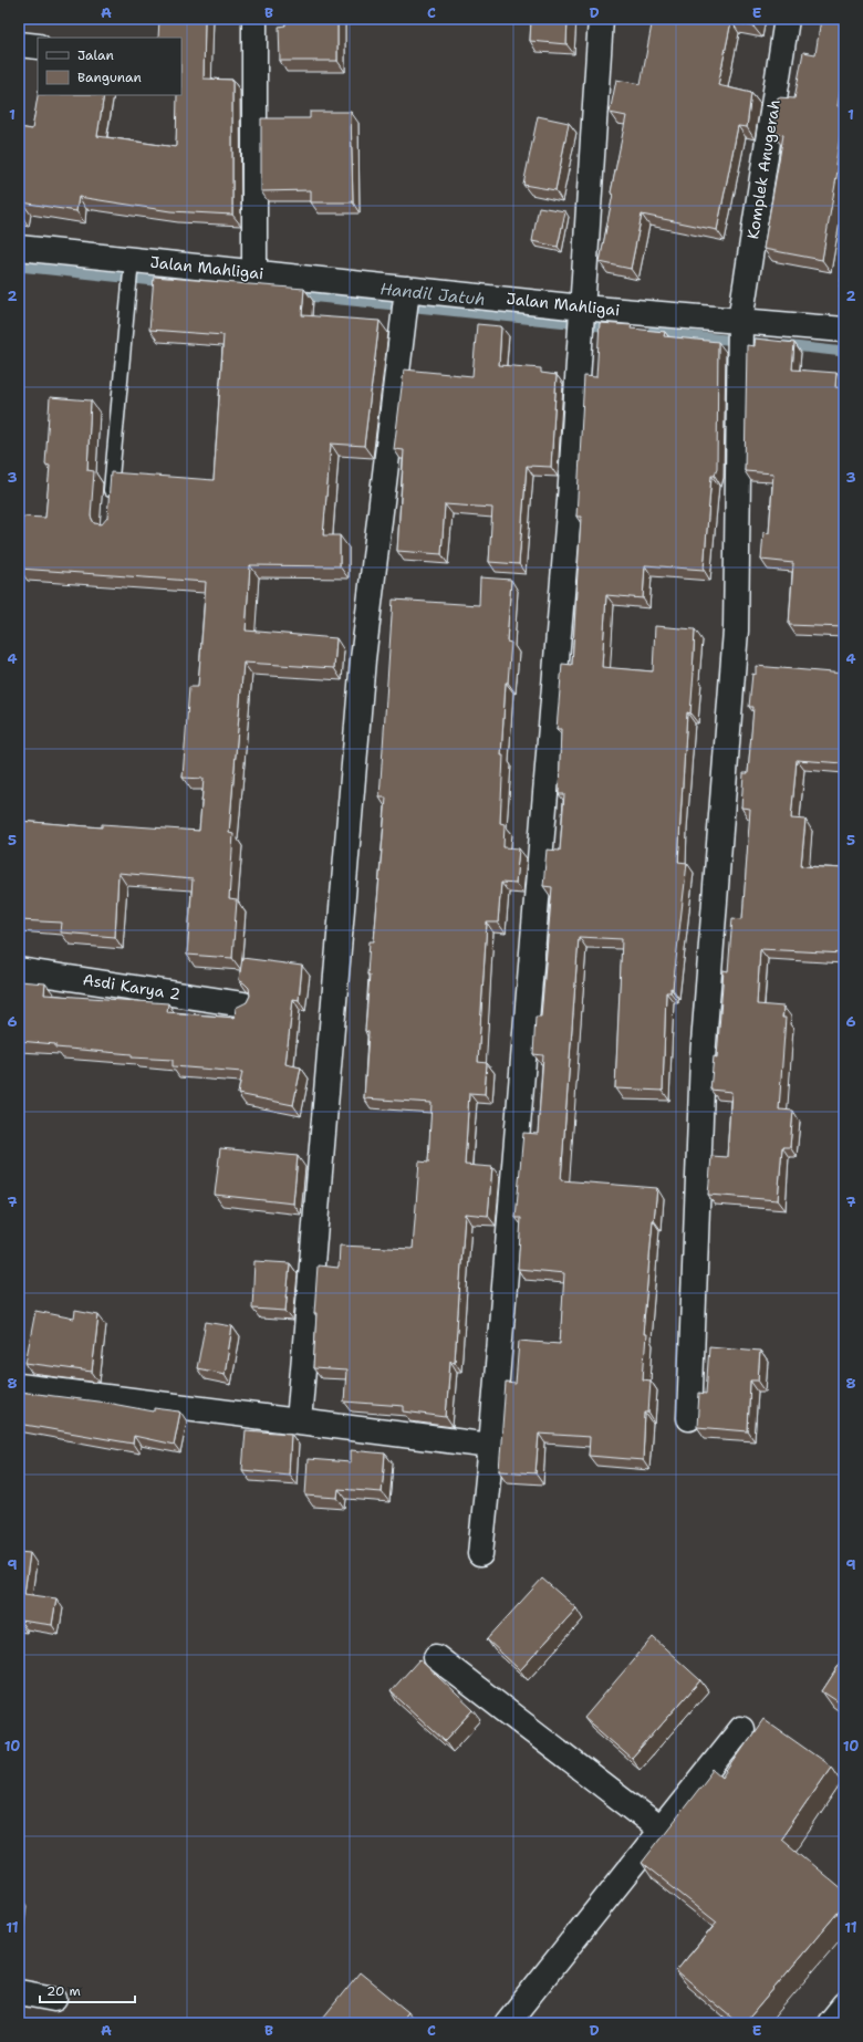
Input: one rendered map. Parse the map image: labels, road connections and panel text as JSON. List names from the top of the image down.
{
  "streets": {
    "street": ["Komplek Anugerah", "Jalan Mahligai", "Asdi Karya 2"]
  },
  "crossings": [
    ["Komplek Anugerah", "Jalan Mahligai"]
  ],
  "water": ["Handil Jatuh"],
  "legend": ["Jalan", "Bangunan"],
  "scale_bar": "20 m",
  "grid": {
    "columns": [
      "A",
      "B",
      "C",
      "D",
      "E"
    ],
    "rows": [
      "1",
      "2",
      "3",
      "4",
      "5",
      "6",
      "7",
      "8",
      "9",
      "10",
      "11"
    ]
  }
}
